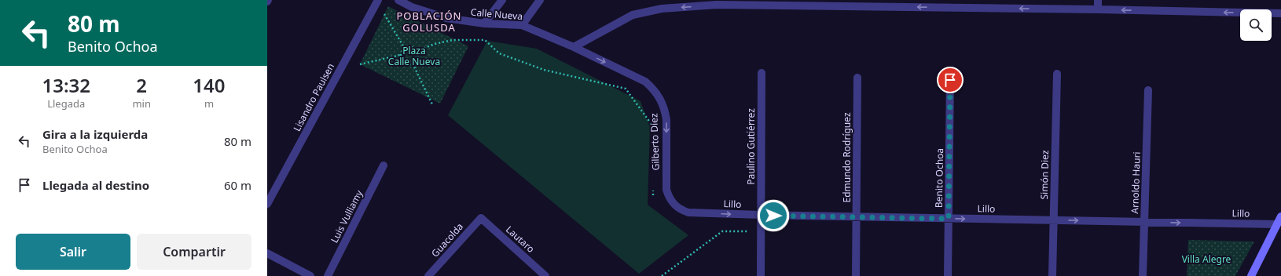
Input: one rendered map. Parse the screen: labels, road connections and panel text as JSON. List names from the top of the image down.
{
  "streets": {
    "street": [
      "Calle Nueva",
      "Lisandro Paulsen",
      "Gilberto Diez",
      "Paulino Gutiérrez",
      "Edmundo Rodríguez",
      "Simón Diez",
      "Benito Ochoa",
      "Arnoldo Hauri",
      "Lillo",
      "Luis Vulliamy",
      "Lautaro",
      "Guacolda"
    ]
  },
  "crossings": [
    ["Calle Nueva", "Gilberto Diez"],
    ["Gilberto Diez", "Lillo"],
    ["Paulino Gutiérrez", "Lillo"],
    ["Edmundo Rodríguez", "Lillo"],
    ["Simón Diez", "Lillo"],
    ["Benito Ochoa", "Lillo"],
    ["Arnoldo Hauri", "Lillo"],
    ["Lautaro", "Guacolda"]
  ],
  "one_way": ["Gilberto Diez", "Lillo"],
  "districts": ["POBLACIÓN GOLUSDA"],
  "parks": ["Plaza Calle Nueva", "Villa Alegre"],
  "page": {
    "turn": ["80 m", "Benito Ochoa"],
    "eta": [
      "13:32",
      "Llegada",
      "2",
      "min",
      "140",
      "m"
    ],
    "list": [
      {
        "name": "Gira a la izquierda",
        "note": "Benito Ochoa",
        "value": "80 m"
      },
      {
        "name": "Llegada al destino",
        "value": "60 m"
      }
    ],
    "buttons": ["Salir", "Compartir"]
  }
}
